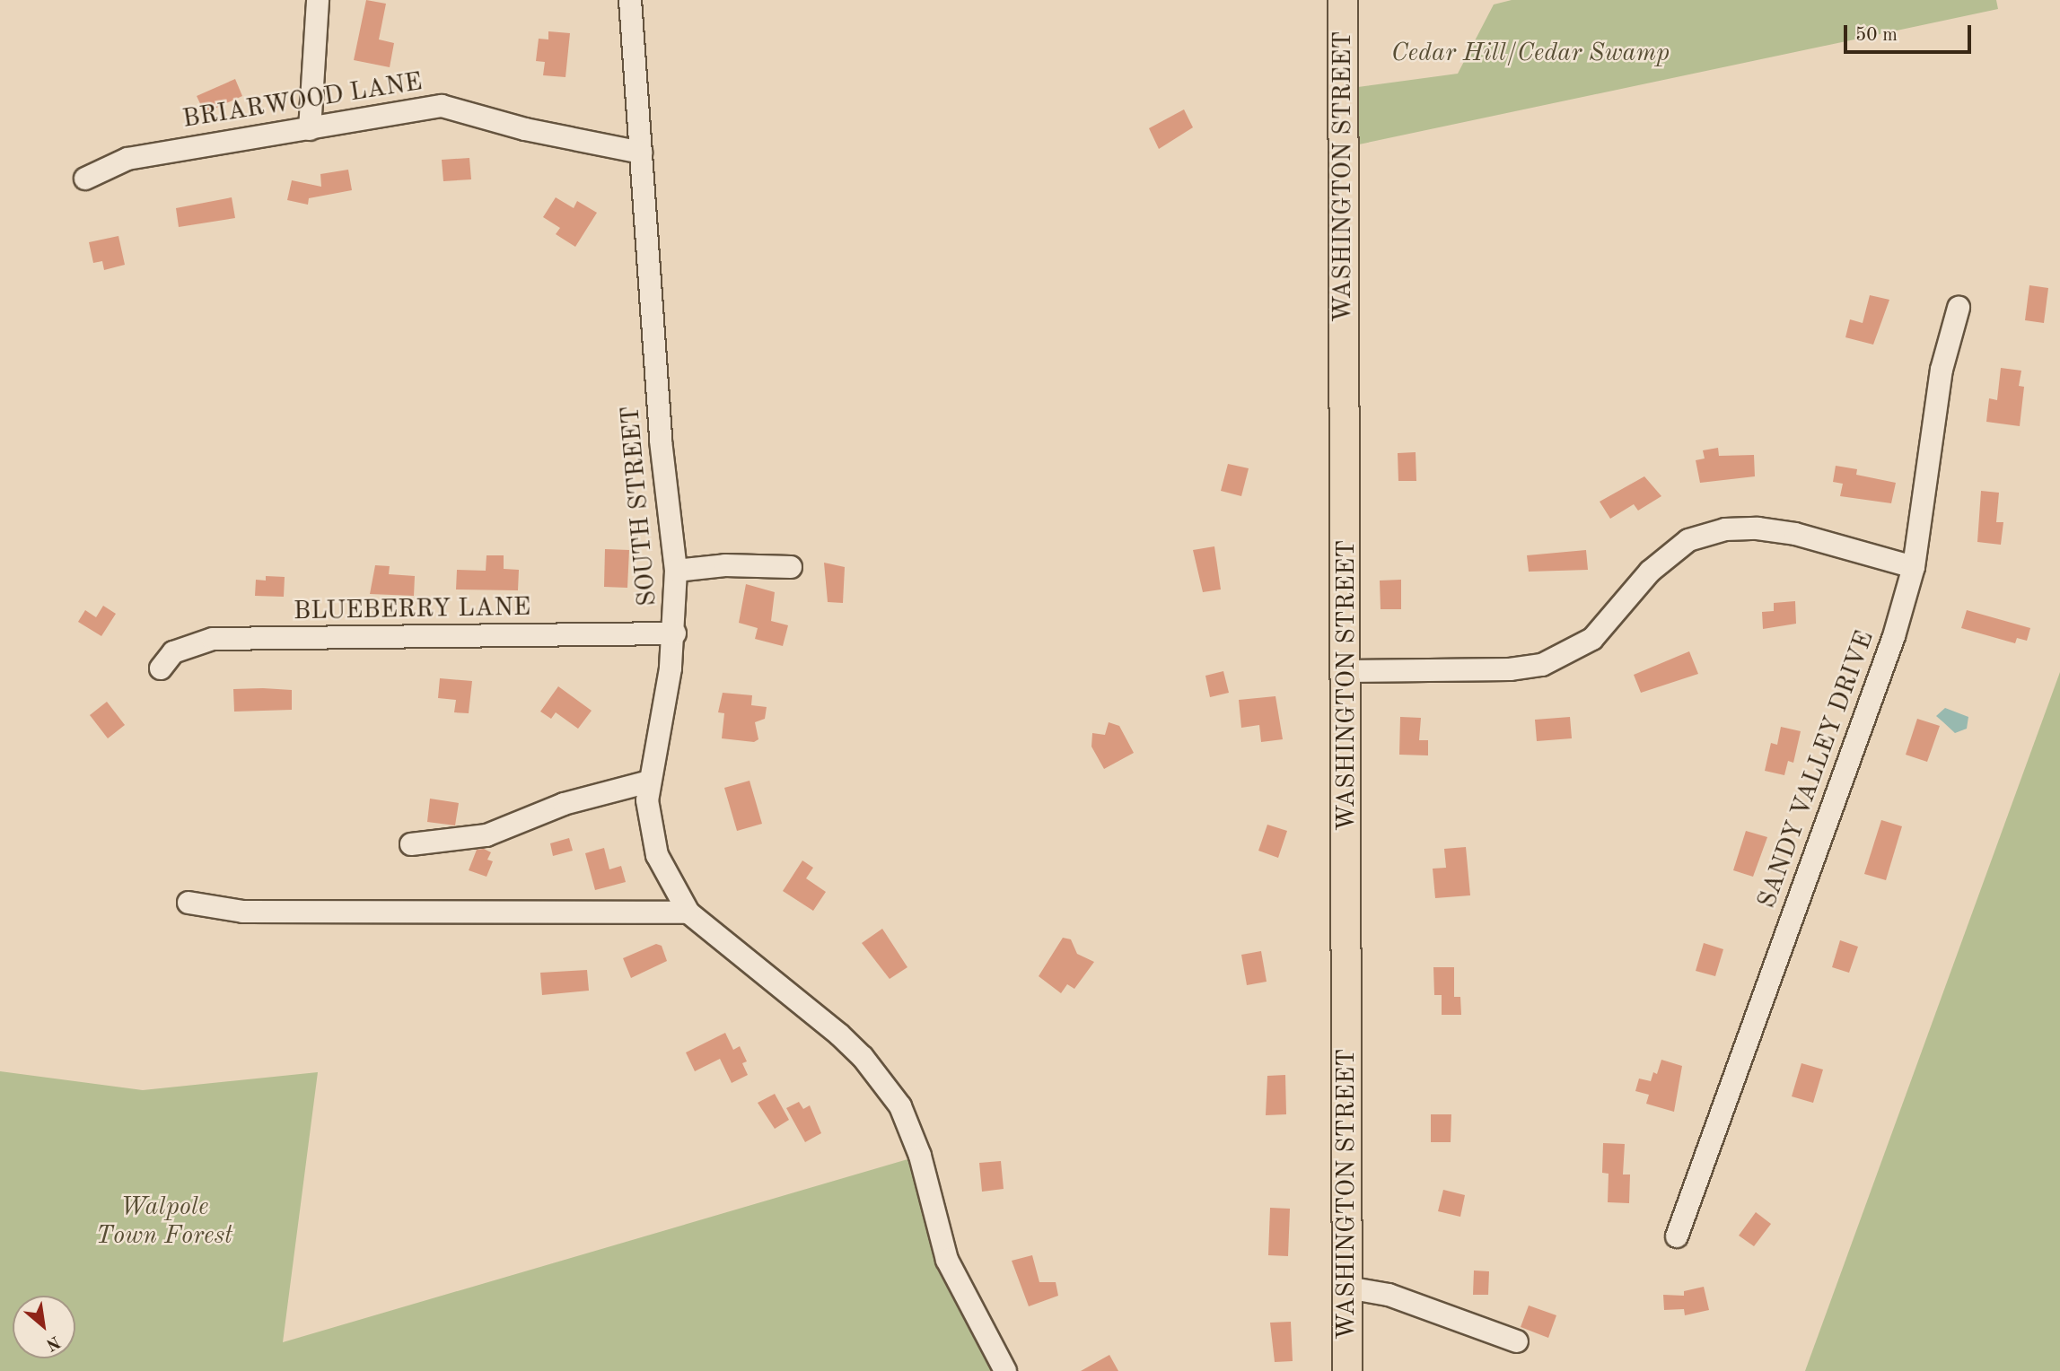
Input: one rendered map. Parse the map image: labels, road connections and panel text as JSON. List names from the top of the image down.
{
  "streets": {
    "main road": ["WASHINGTON STREET"],
    "street": [
      "BRIARWOOD LANE",
      "SOUTH STREET",
      "BLUEBERRY LANE",
      "SANDY VALLEY DRIVE"
    ]
  },
  "crossings": [
    ["BRIARWOOD LANE", "SOUTH STREET"],
    ["SOUTH STREET", "BLUEBERRY LANE"]
  ],
  "parks": ["Cedar Hill/Cedar Swamp", "Walpole Town Forest"],
  "scale_bar": "50 m",
  "north": "bottom right"
}
